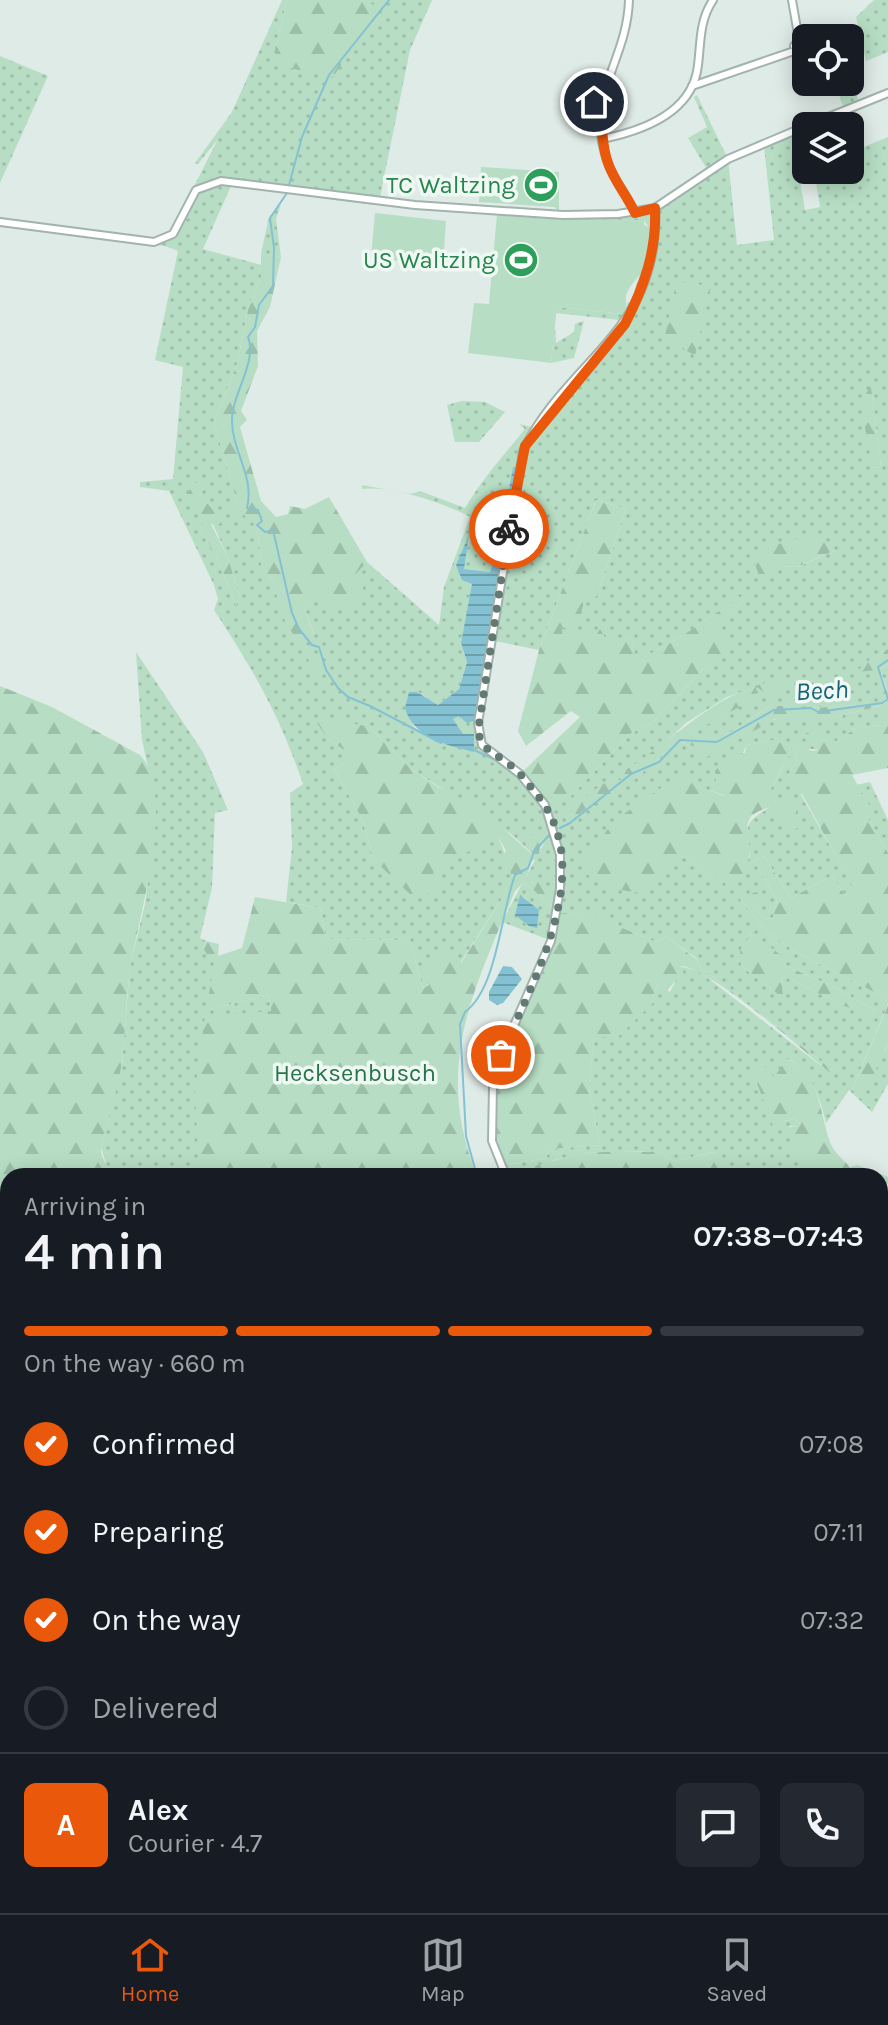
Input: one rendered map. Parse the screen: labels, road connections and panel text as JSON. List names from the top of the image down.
{
  "water": ["Bech"],
  "parks": ["Hecksenbusch"],
  "places": {
    "sports": ["TC Waltzing", "US Waltzing"]
  },
  "page": {
    "heading": ["4 min", "Arriving in", "07:38–07:43"],
    "panel": ["Alex", "Courier · 4.7"],
    "bar": "On the way · 660 m",
    "list": [
      ["Confirmed", "07:08"],
      ["Preparing", "07:11"],
      ["On the way", "07:32"],
      "Delivered"
    ],
    "round": "A",
    "tabs": ["Home", "Map", "Saved"]
  }
}
